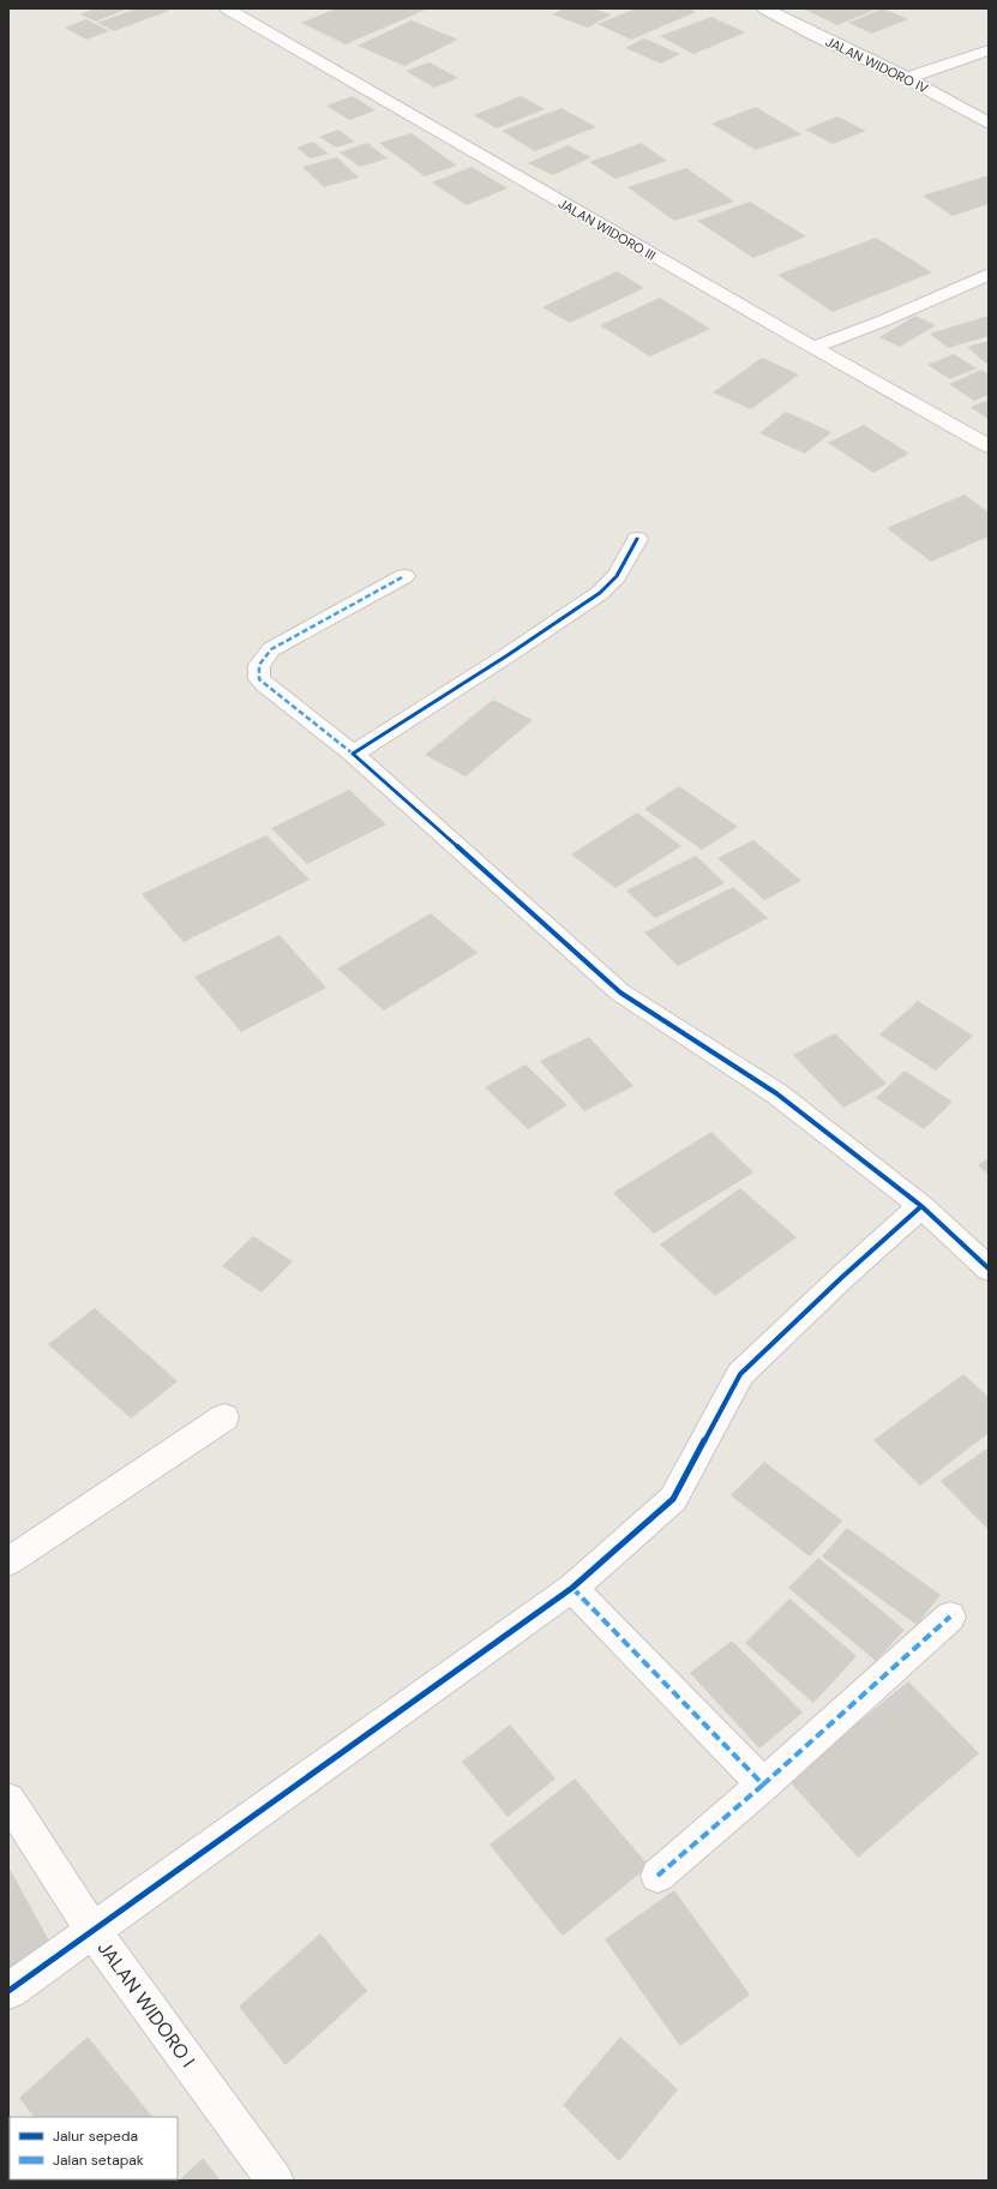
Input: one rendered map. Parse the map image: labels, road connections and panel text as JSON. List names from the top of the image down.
{
  "streets": {
    "street": ["JALAN WIDORO IV", "JALAN WIDORO III", "JALAN WIDORO I"]
  },
  "legend": ["Jalur sepeda", "Jalan setapak"]
}
